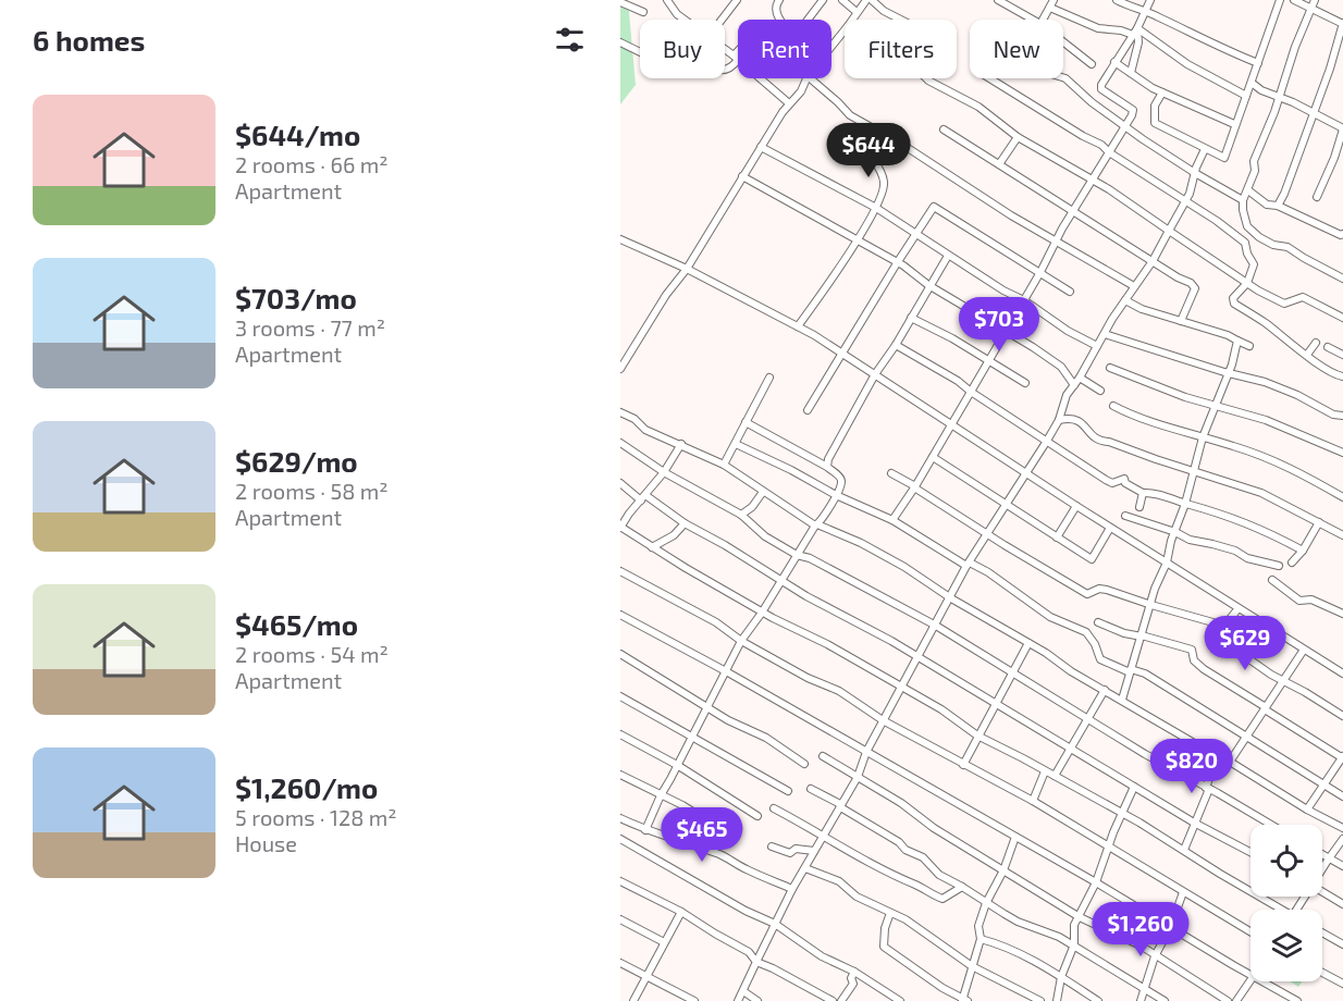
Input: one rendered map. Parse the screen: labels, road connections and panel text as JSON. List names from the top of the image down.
{
  "page": {
    "heading": "6 homes",
    "chip": [
      "Buy",
      "Rent",
      "Filters",
      "New"
    ],
    "list": [
      {
        "name": "$644/mo",
        "note": "2 rooms · 66 m² · Apartment"
      },
      {
        "name": "$703/mo",
        "note": "3 rooms · 77 m² · Apartment"
      },
      {
        "name": "$629/mo",
        "note": "2 rooms · 58 m² · Apartment"
      },
      {
        "name": "$465/mo",
        "note": "2 rooms · 54 m² · Apartment"
      },
      {
        "name": "$1,260/mo",
        "note": "5 rooms · 128 m² · House"
      }
    ],
    "price": [
      "$644",
      "$703",
      "$629",
      "$820",
      "$465",
      "$1,260"
    ]
  }
}
